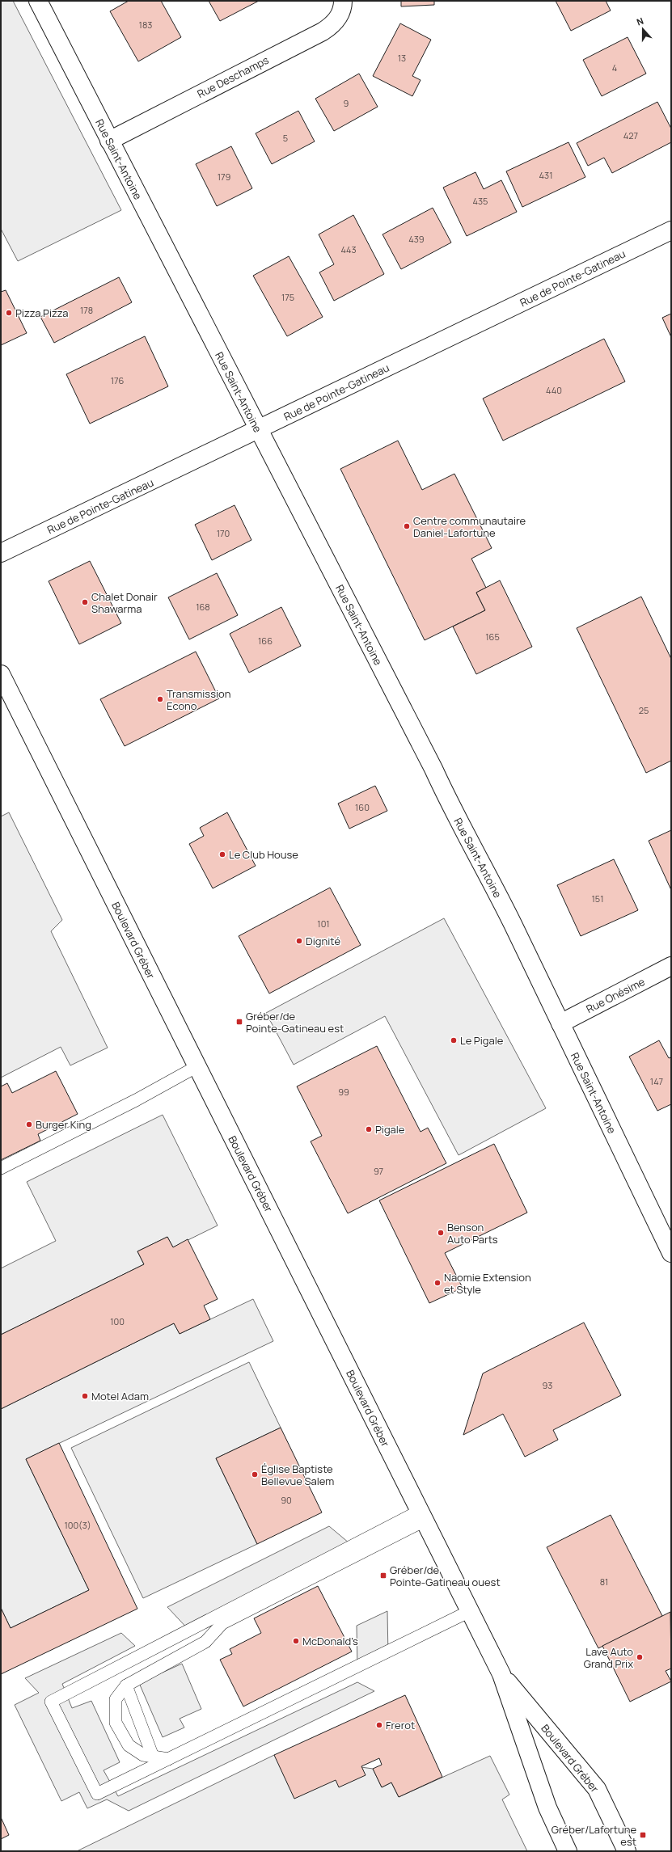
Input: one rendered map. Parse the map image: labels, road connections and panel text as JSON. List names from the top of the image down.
{
  "streets": {
    "street": [
      "Rue Deschamps",
      "Rue Saint-Antoine",
      "Rue de Pointe-Gatineau",
      "Boulevard Gréber",
      "Rue Onésime"
    ]
  },
  "crossings": [
    ["Rue Deschamps", "Rue Saint-Antoine"],
    ["Rue Saint-Antoine", "Rue de Pointe-Gatineau"],
    ["Rue Saint-Antoine", "Rue Onésime"]
  ],
  "places": {
    "other": [
      "Pizza Pizza",
      "Centre communautaire Daniel-Lafortune",
      "Chalet Donair Shawarma",
      "Transmission Econo",
      "Le Club House",
      "Dignité",
      "Le Pigale",
      "Burger King",
      "Pigale",
      "Benson Auto Parts",
      "Naomie Extension et Style",
      "Motel Adam",
      "Église Baptiste Bellevue Salem",
      "McDonald's",
      "Lave Auto Grand Prix",
      "Frerot"
    ],
    "transit": ["Gréber/de Pointe-Gatineau est", "Gréber/de Pointe-Gatineau ouest", "Gréber/Lafortune est"]
  },
  "house_numbers": [
    "183",
    "13",
    "4",
    "9",
    "427",
    "5",
    "431",
    "179",
    "435",
    "439",
    "443",
    "175",
    "178",
    "176",
    "440",
    "170",
    "168",
    "165",
    "166",
    "25",
    "160",
    "151",
    "101",
    "147",
    "99",
    "97",
    "100",
    "93",
    "90",
    "100(3)",
    "81"
  ],
  "north": "top"
}
